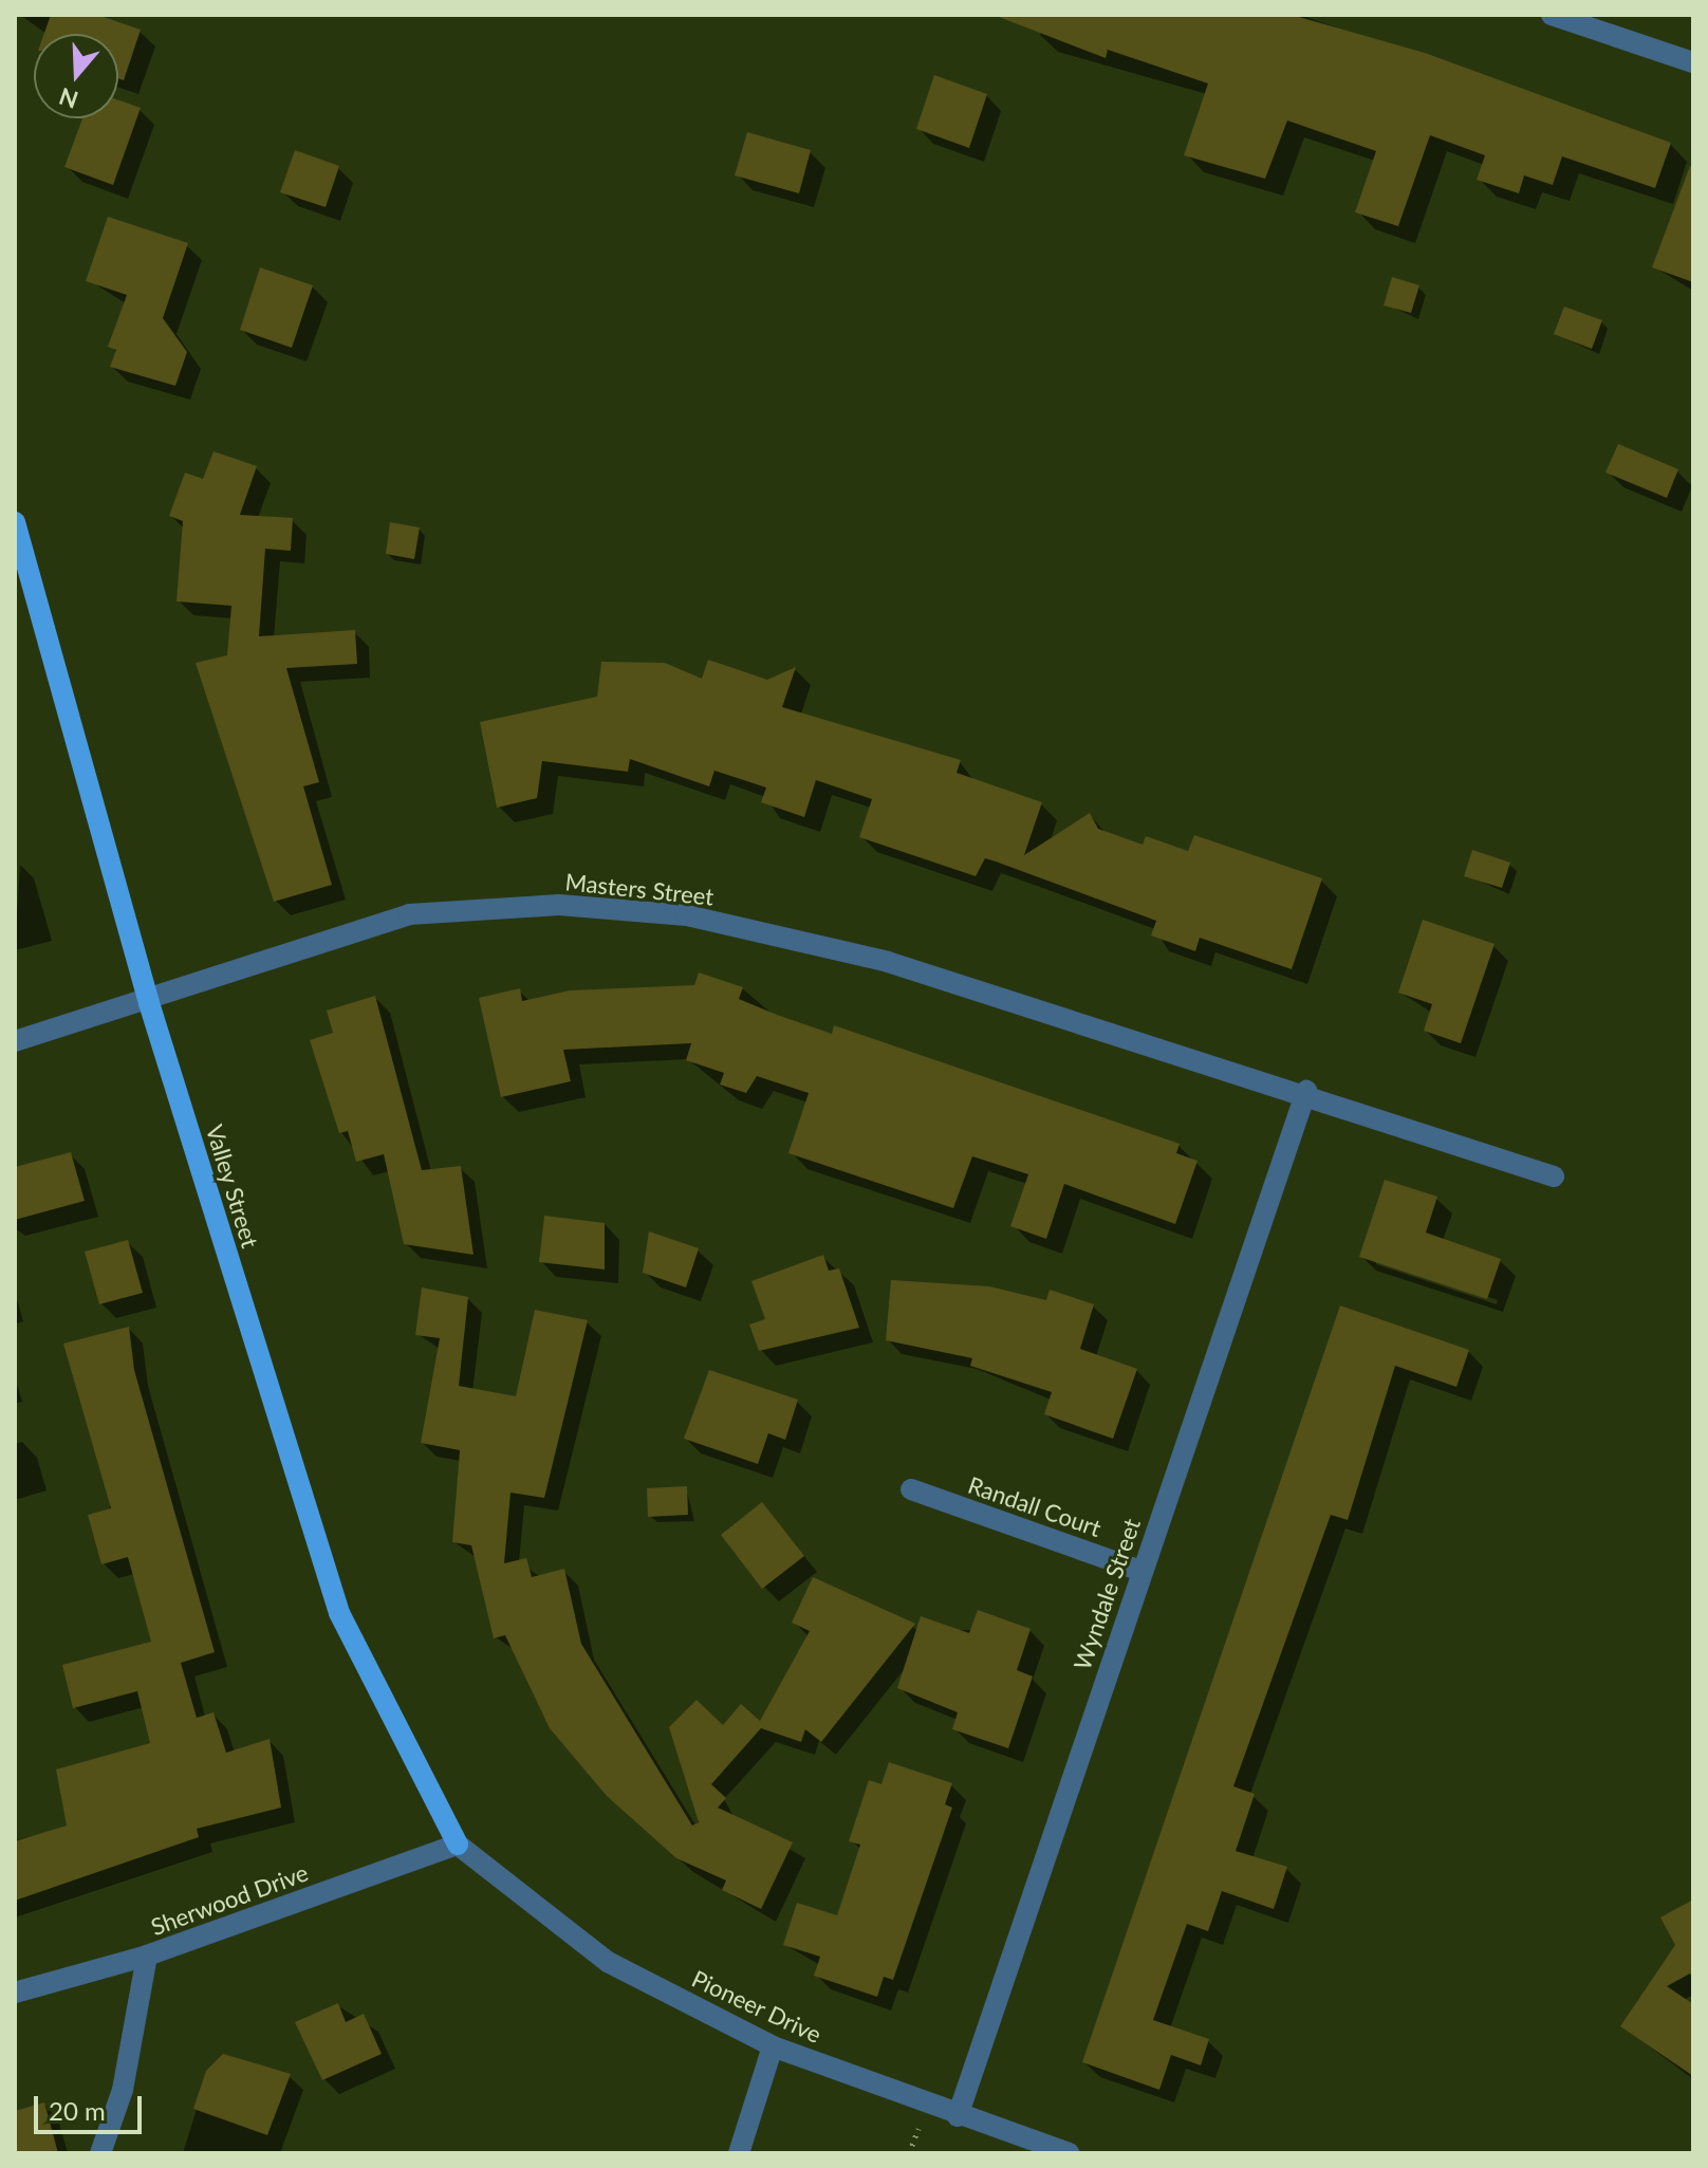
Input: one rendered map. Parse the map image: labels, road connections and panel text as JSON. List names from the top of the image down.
{
  "streets": {
    "main road": ["Valley Street"],
    "street": [
      "Masters Street",
      "Randall Court",
      "Wyndale Street",
      "Sherwood Drive",
      "Pioneer Drive"
    ]
  },
  "crossings": [
    ["Masters Street", "Valley Street"],
    ["Masters Street", "Wyndale Street"],
    ["Valley Street", "Sherwood Drive"],
    ["Valley Street", "Pioneer Drive"],
    ["Randall Court", "Wyndale Street"],
    ["Wyndale Street", "Pioneer Drive"],
    ["Sherwood Drive", "Pioneer Drive"]
  ],
  "scale_bar": "20 m",
  "north": "bottom"
}
